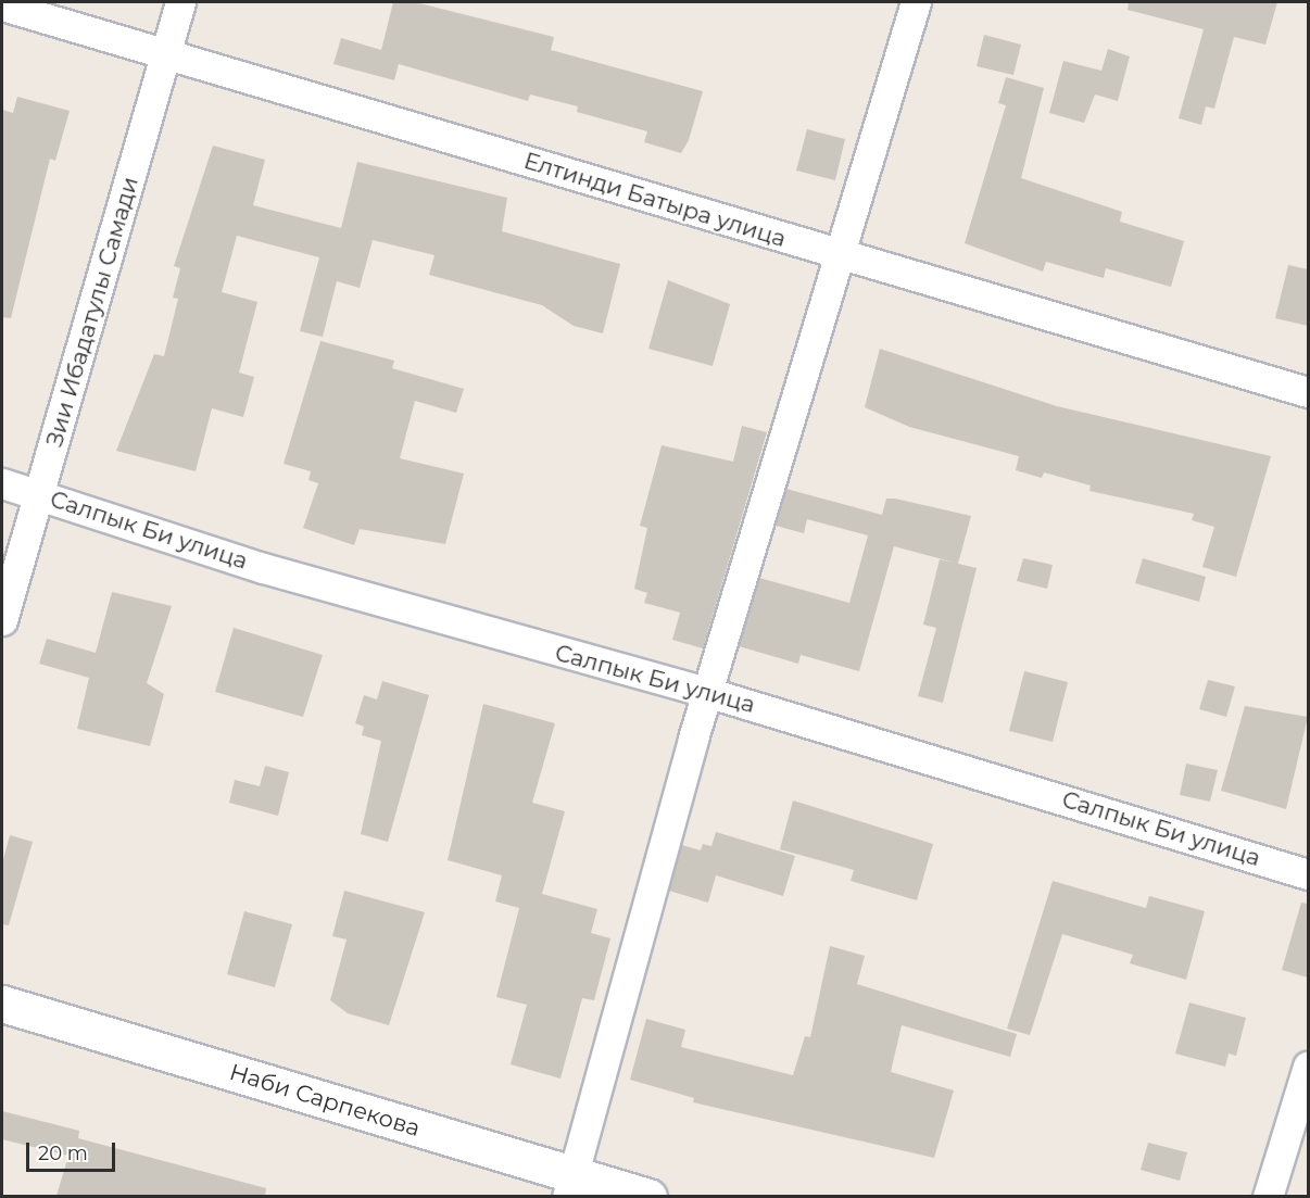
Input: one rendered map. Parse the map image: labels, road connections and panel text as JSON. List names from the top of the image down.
{
  "streets": {
    "street": [
      "Елтинди Батыра улица",
      "Зии Ибадатулы Самади",
      "Салпык Би улица",
      "Наби Сарпекова"
    ]
  },
  "crossings": [
    ["Елтинди Батыра улица", "Зии Ибадатулы Самади"],
    ["Зии Ибадатулы Самади", "Салпык Би улица"]
  ],
  "scale_bar": "20 m"
}
